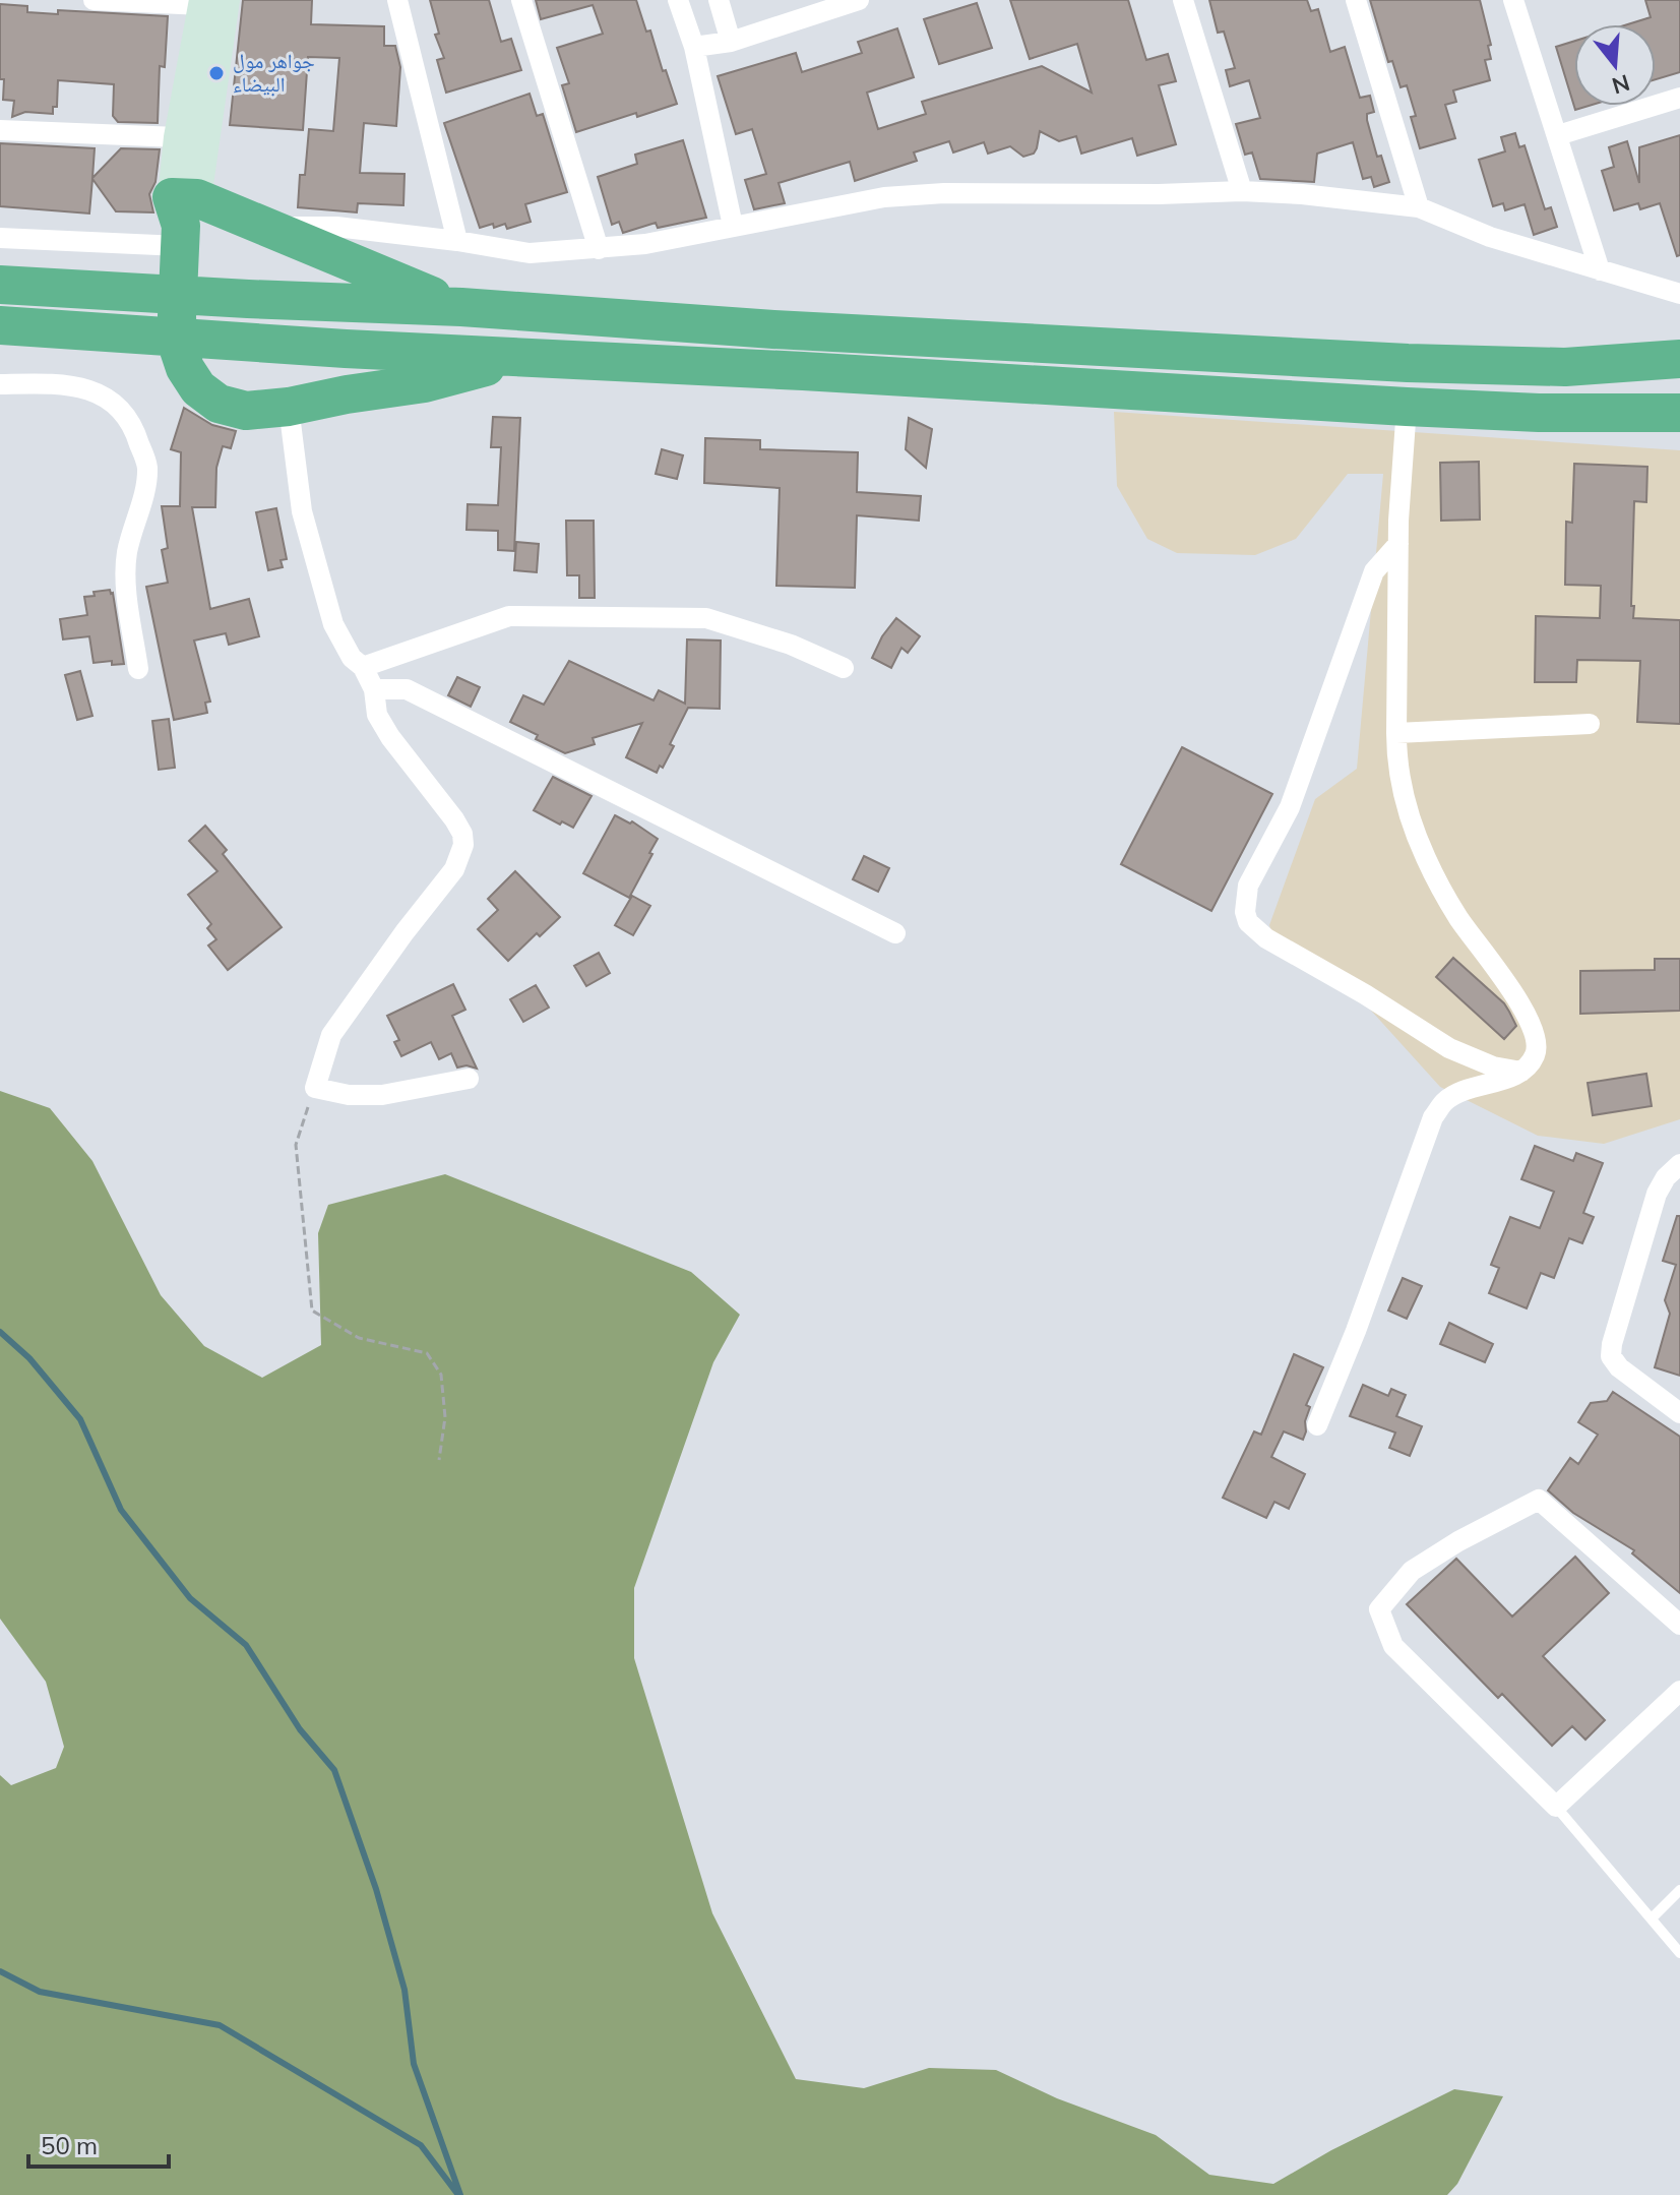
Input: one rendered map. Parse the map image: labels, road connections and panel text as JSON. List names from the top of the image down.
{
  "places": ["جواهر مول البيضاء"],
  "scale_bar": "50 m",
  "north": "bottom"
}
